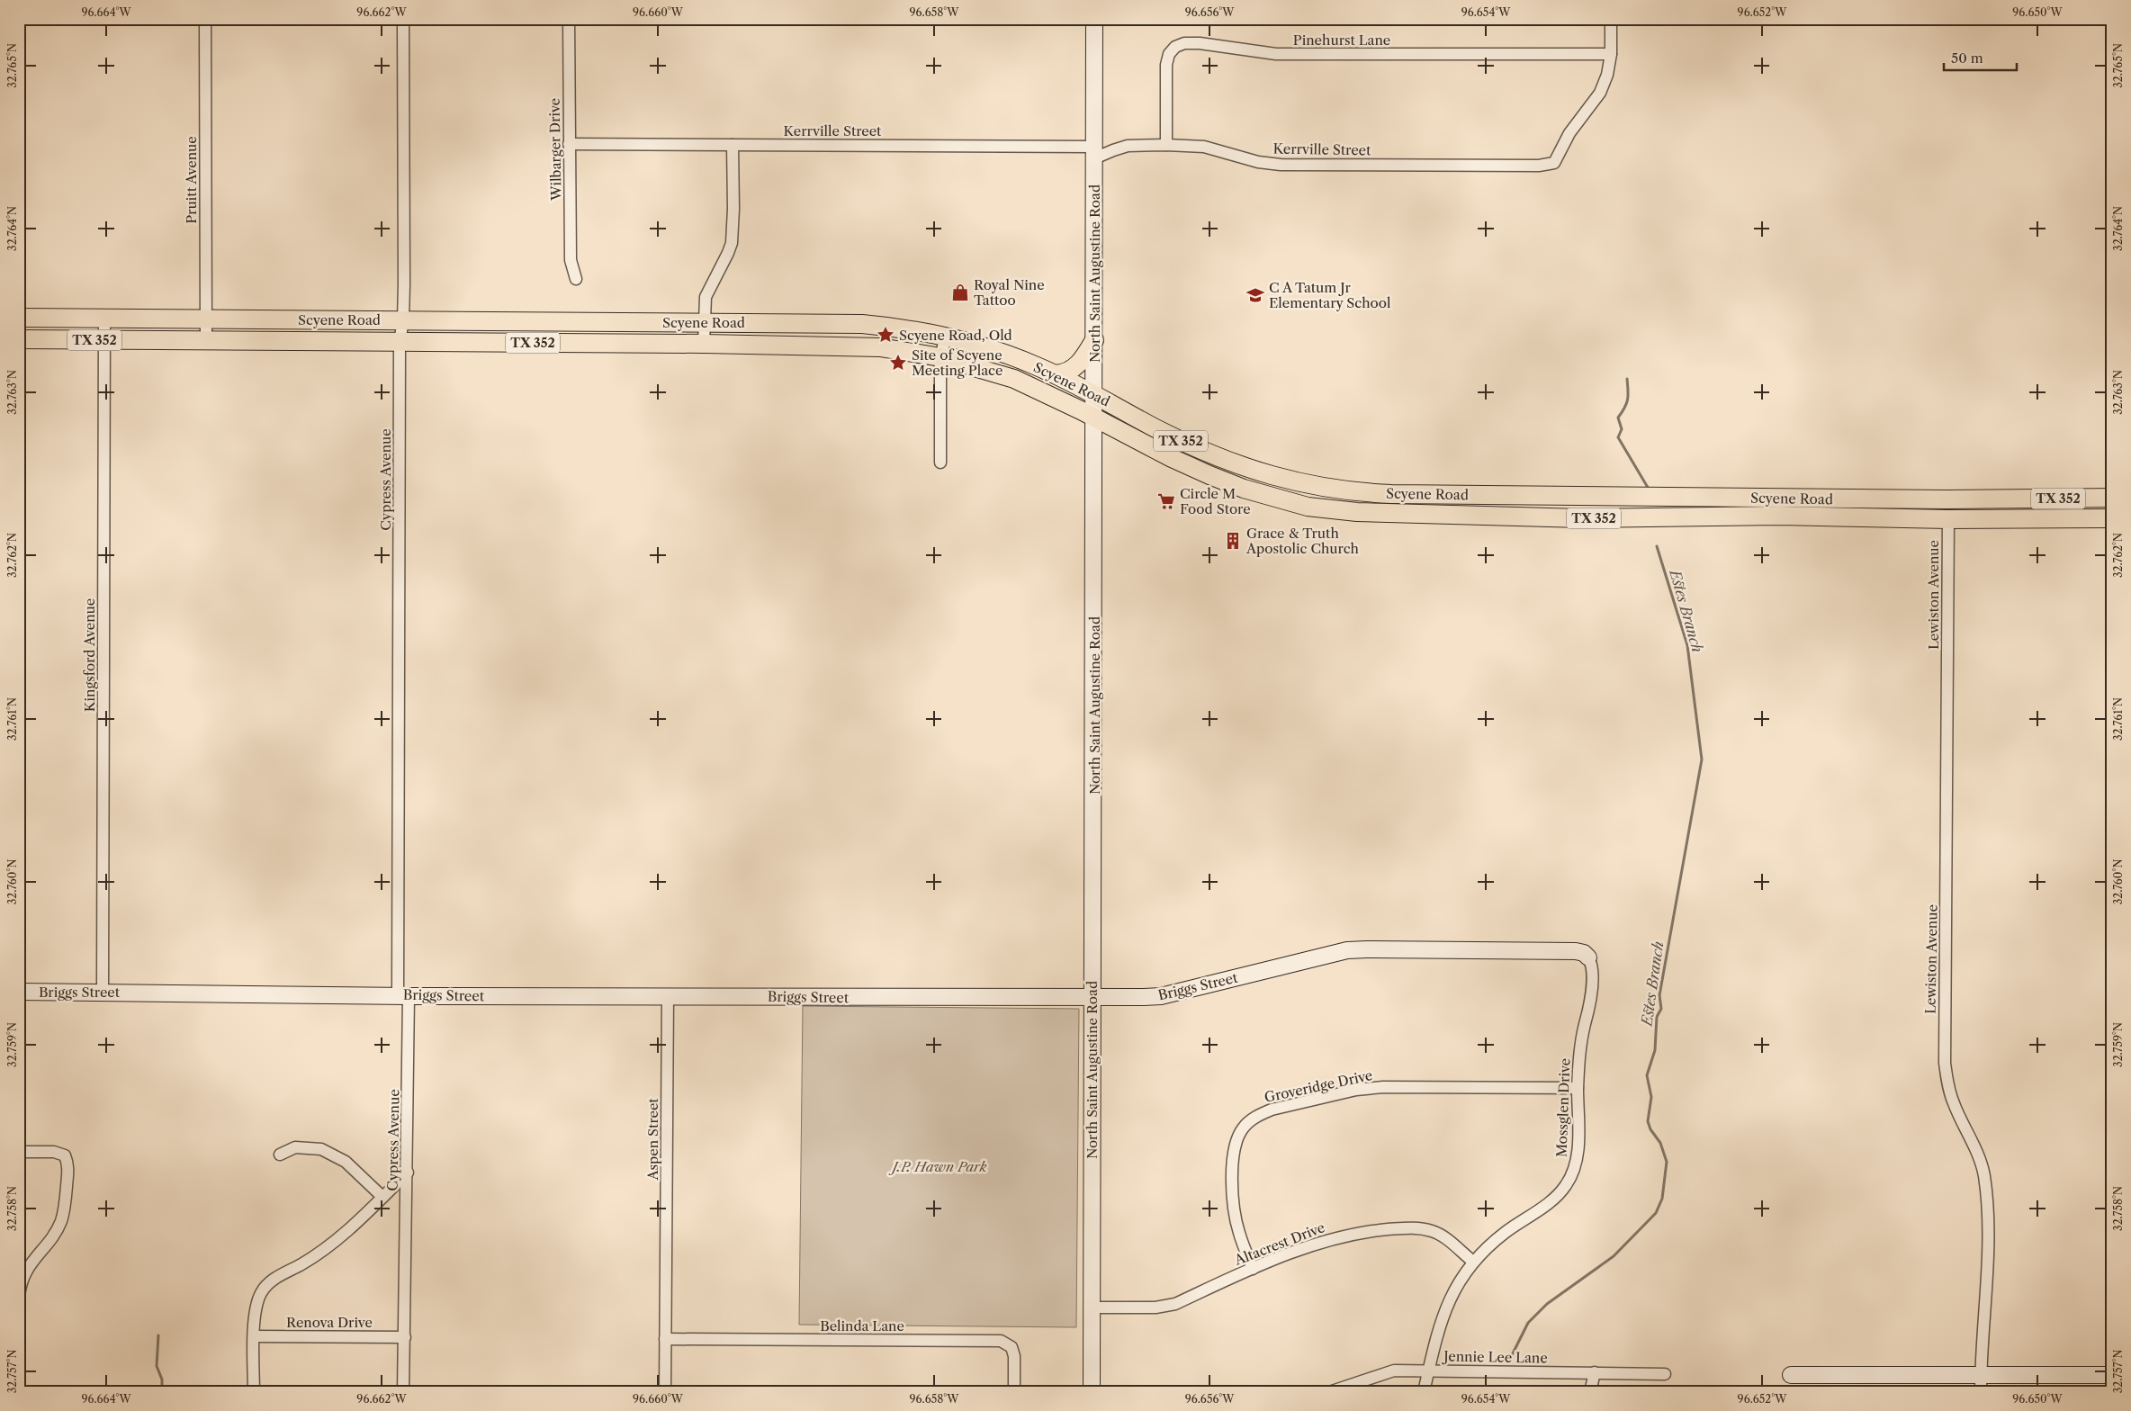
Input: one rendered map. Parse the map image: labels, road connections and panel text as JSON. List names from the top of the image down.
{
  "streets": {
    "main road": ["Scyene Road", "TX 352"],
    "street": [
      "Pinehurst Lane",
      "Kerrville Street",
      "Wilbarger Drive",
      "Pruitt Avenue",
      "North Saint Augustine Road",
      "Cypress Avenue",
      "Lewiston Avenue",
      "Kingsford Avenue",
      "Briggs Street",
      "Groveridge Drive",
      "Mossglen Drive",
      "Aspen Street",
      "Altacrest Drive",
      "Renova Drive",
      "Belinda Lane",
      "Jennie Lee Lane"
    ]
  },
  "crossings": [
    ["Pinehurst Lane", "Kerrville Street"],
    ["Kerrville Street", "Wilbarger Drive"],
    ["Kerrville Street", "North Saint Augustine Road"],
    ["Pruitt Avenue", "Scyene Road"],
    ["North Saint Augustine Road", "Scyene Road"],
    ["North Saint Augustine Road", "Briggs Street"],
    ["North Saint Augustine Road", "Altacrest Drive"],
    ["Scyene Road", "Cypress Avenue"],
    ["Scyene Road", "Lewiston Avenue"],
    ["Scyene Road", "Kingsford Avenue"],
    ["Cypress Avenue", "Briggs Street"],
    ["Cypress Avenue", "Renova Drive"],
    ["Kingsford Avenue", "Briggs Street"],
    ["Briggs Street", "Mossglen Drive"],
    ["Briggs Street", "Aspen Street"],
    ["Groveridge Drive", "Mossglen Drive"],
    ["Groveridge Drive", "Altacrest Drive"],
    ["Mossglen Drive", "Altacrest Drive"],
    ["Mossglen Drive", "Jennie Lee Lane"],
    ["Aspen Street", "Belinda Lane"]
  ],
  "water": ["Estes Branch"],
  "parks": ["J.P. Hawn Park"],
  "places": {
    "shop": ["Royal Nine Tattoo"],
    "school or university": ["C A Tatum Jr Elementary School"],
    "place": ["Scyene Road, Old", "Site of Scyene Meeting Place"],
    "supermarket": ["Circle M Food Store"],
    "building": ["Grace & Truth Apostolic Church"]
  },
  "scale_bar": "50 m",
  "coordinates": [
    "96.664°W",
    "96.662°W",
    "96.660°W",
    "96.658°W",
    "96.656°W",
    "96.654°W",
    "96.652°W",
    "96.650°W",
    "32.765°N",
    "32.764°N",
    "32.763°N",
    "32.762°N",
    "32.761°N",
    "32.760°N",
    "32.759°N",
    "32.758°N",
    "32.757°N"
  ]
}
